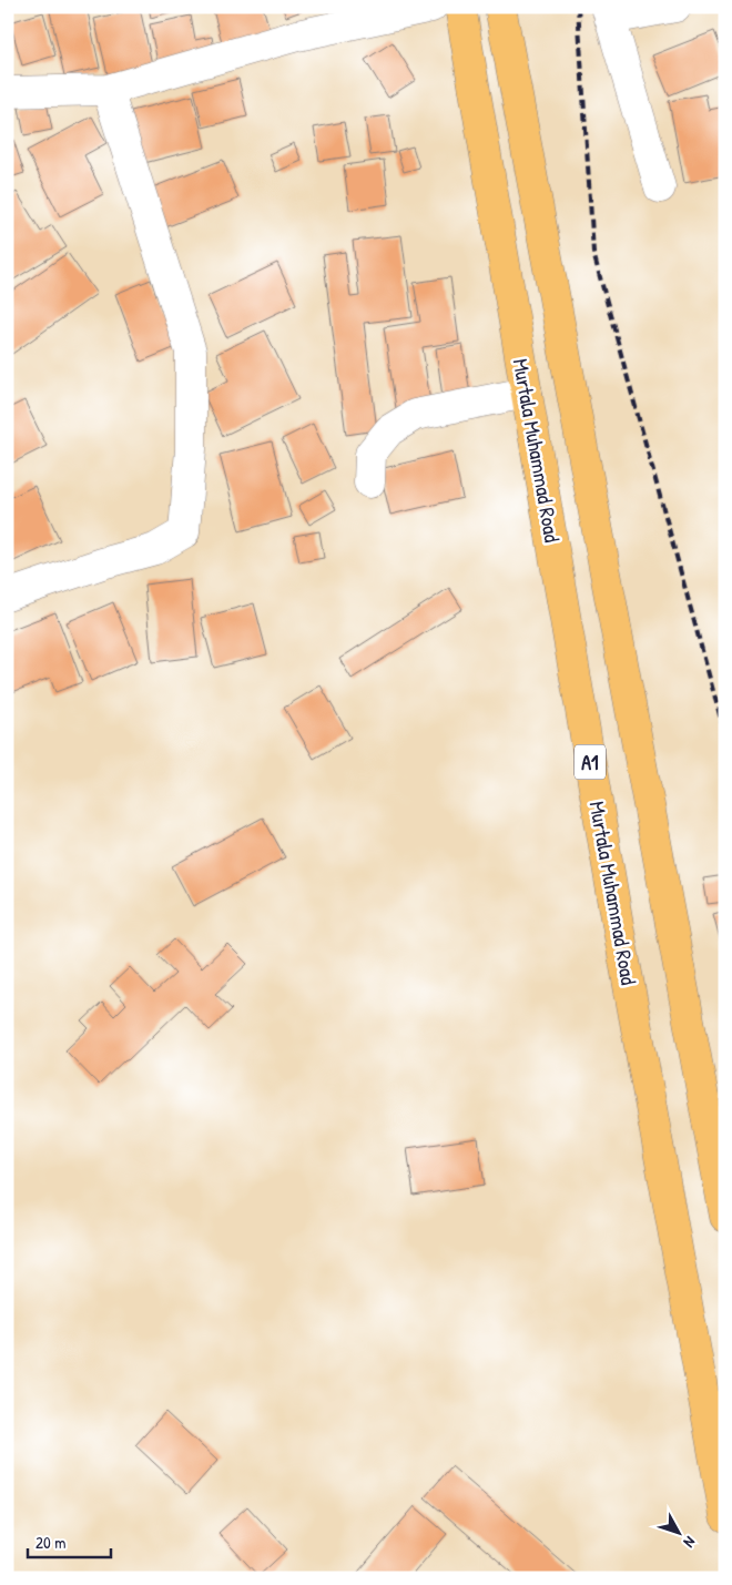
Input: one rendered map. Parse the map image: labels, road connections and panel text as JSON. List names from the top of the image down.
{
  "streets": {
    "highway": ["Murtala Muhammad Road", "A1"]
  },
  "scale_bar": "20 m",
  "north": "bottom right"
}
